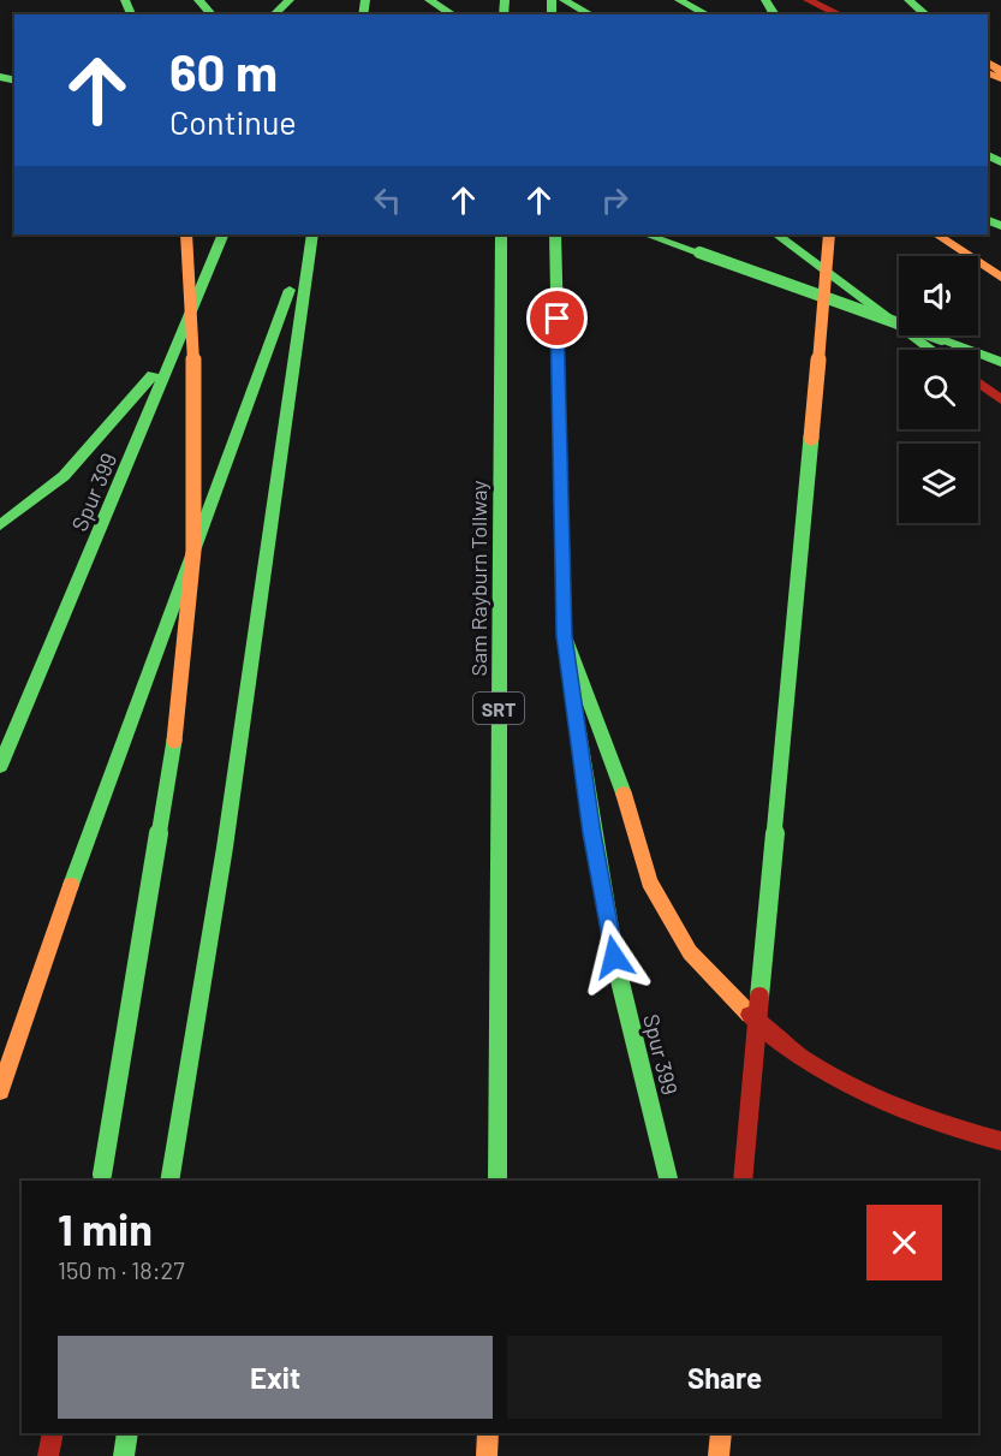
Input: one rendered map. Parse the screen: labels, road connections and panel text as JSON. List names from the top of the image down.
{
  "streets": {
    "main road": ["Spur 399", "Sam Rayburn Tollway", "SRT"]
  },
  "page": {
    "turn": ["60 m", "Continue"],
    "heading": ["1 min", "150 m · 18:27"],
    "buttons": ["Exit", "Share"]
  }
}
